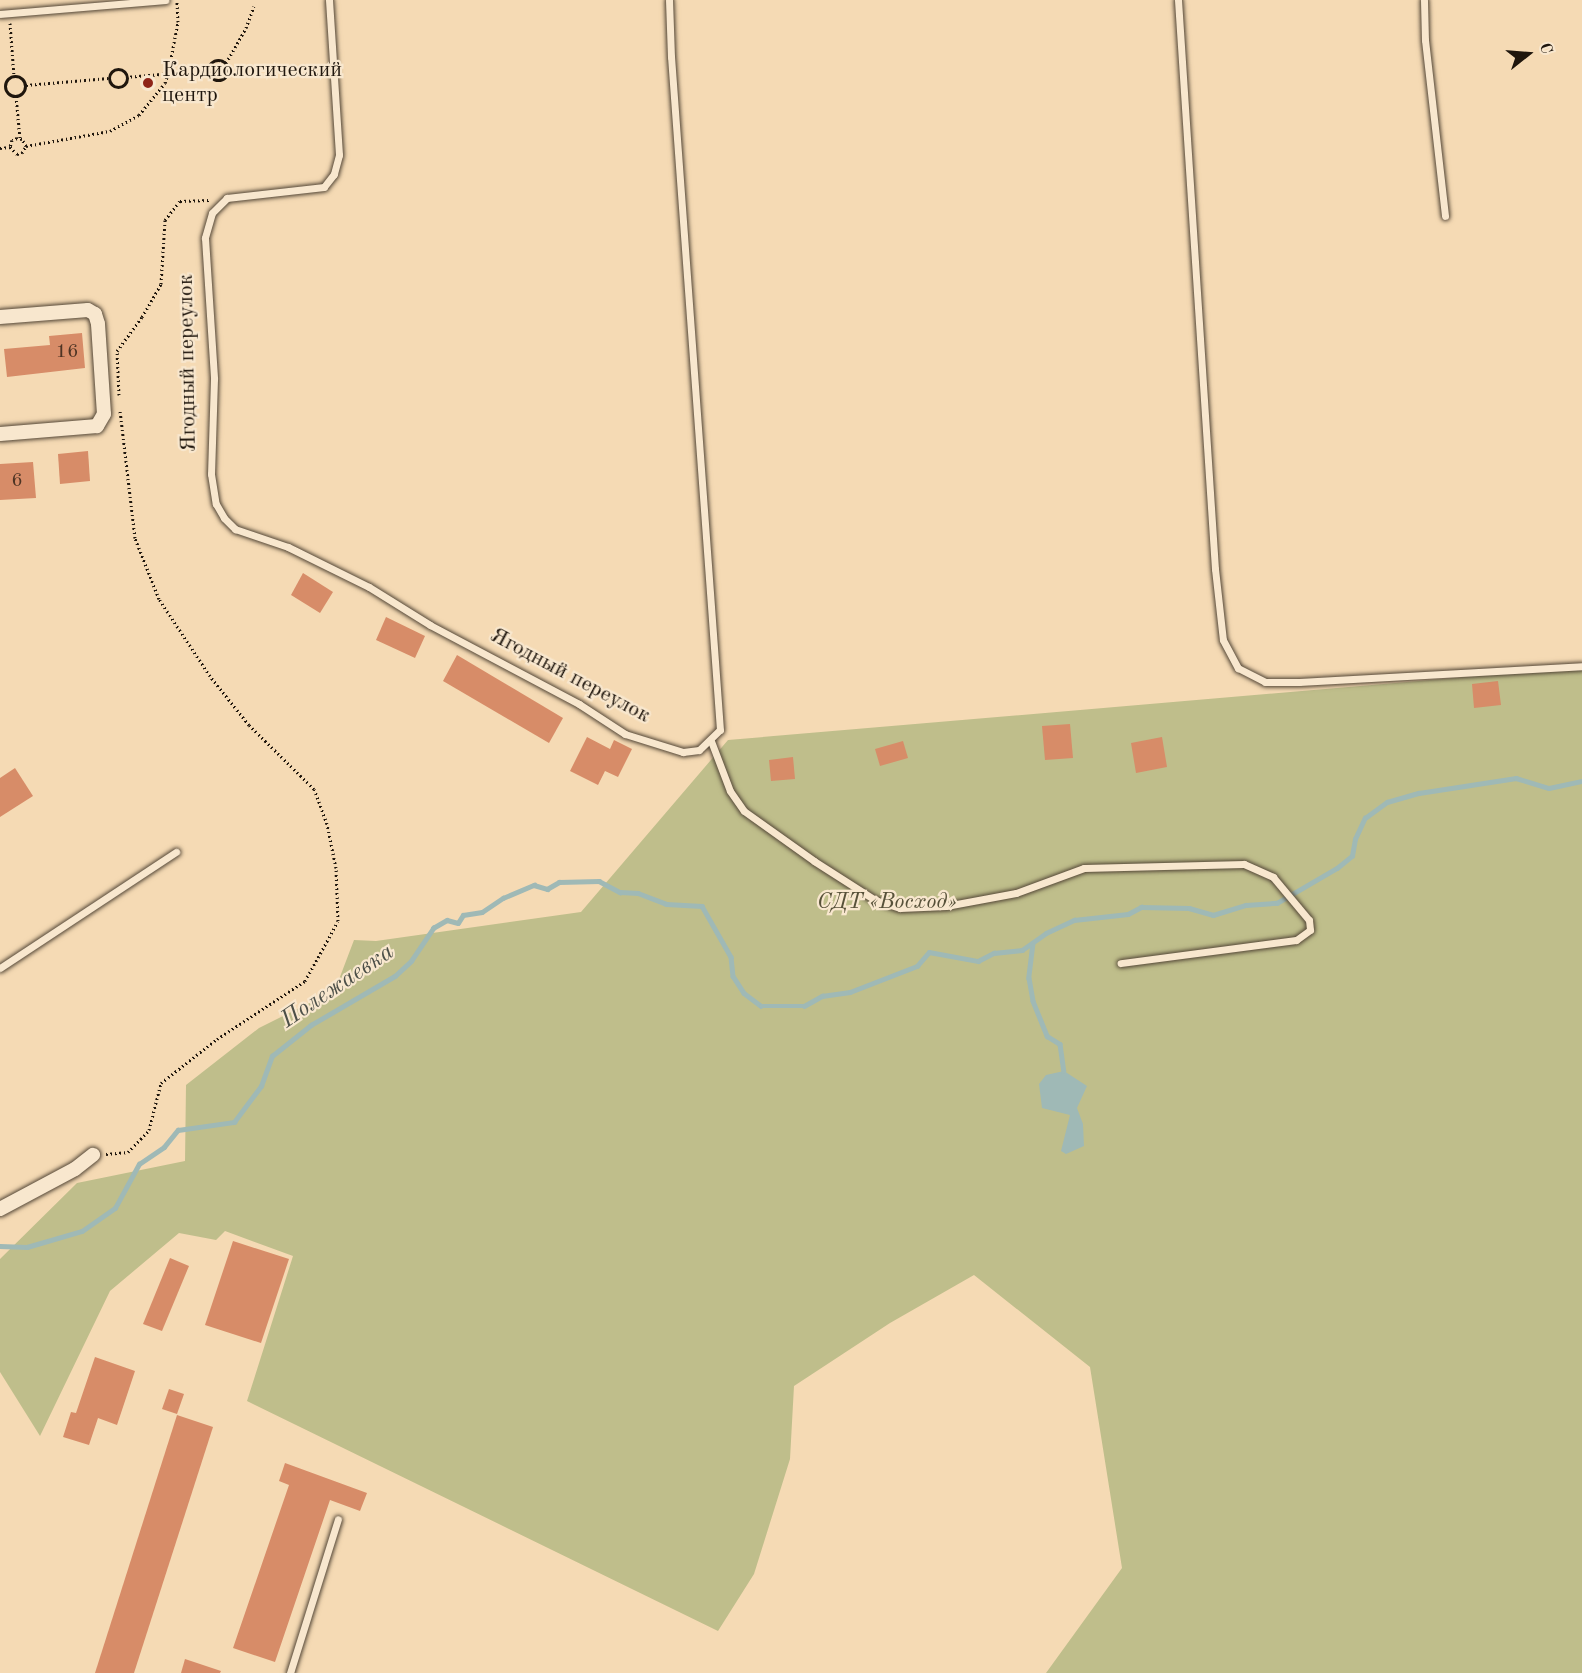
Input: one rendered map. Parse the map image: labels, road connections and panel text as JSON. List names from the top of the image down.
{
  "streets": {
    "lane": ["Ягодный переулок"]
  },
  "water": ["Полежаевка"],
  "parks": ["СДТ «Восход»"],
  "places": ["Кардиологический центр"],
  "house_numbers": ["16", "6"],
  "north": "right"
}
